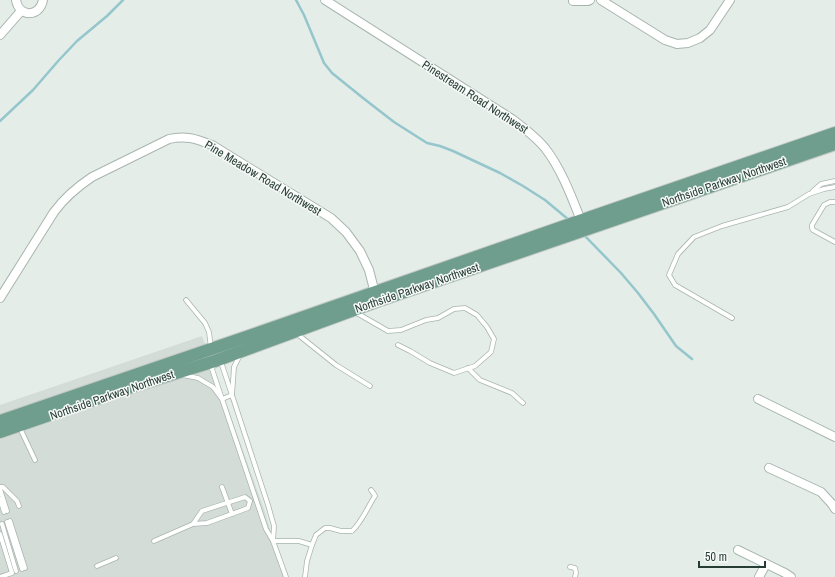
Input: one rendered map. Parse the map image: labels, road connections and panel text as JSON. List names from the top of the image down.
{
  "streets": {
    "main road": ["Northside Parkway Northwest"],
    "street": ["Pinestream Road Northwest", "Pine Meadow Road Northwest"]
  },
  "crossings": [
    ["Pinestream Road Northwest", "Northside Parkway Northwest"],
    ["Pine Meadow Road Northwest", "Northside Parkway Northwest"]
  ],
  "scale_bar": "50 m"
}
